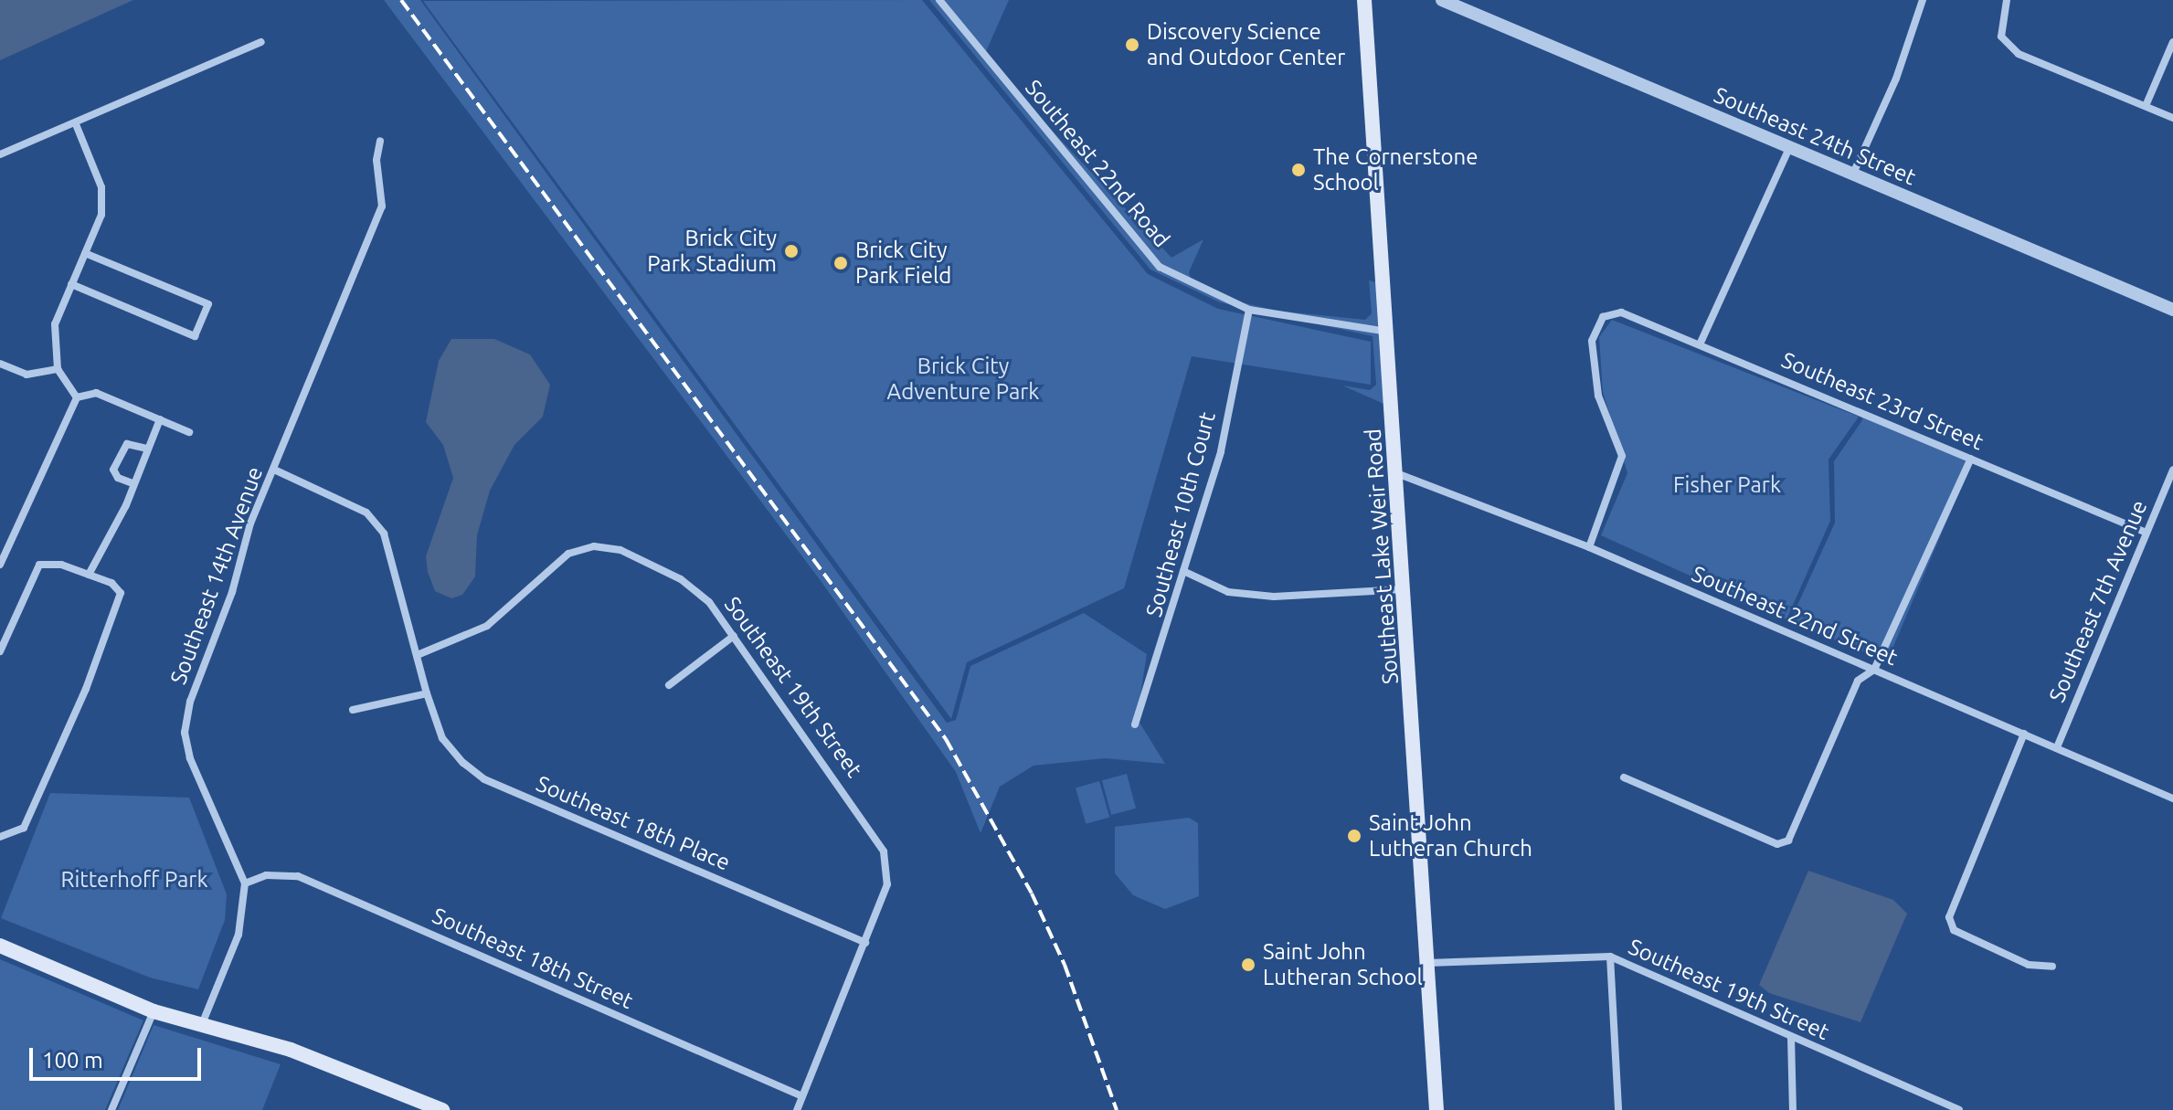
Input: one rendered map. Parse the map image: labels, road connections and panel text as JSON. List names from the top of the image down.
{
  "streets": {
    "main road": ["Southeast Lake Weir Road"],
    "street": [
      "Southeast 24th Street",
      "Southeast 22nd Road",
      "Southeast 23rd Street",
      "Southeast 10th Court",
      "Southeast 14th Avenue",
      "Southeast 7th Avenue",
      "Southeast 22nd Street",
      "Southeast 19th Street",
      "Southeast 18th Place",
      "Southeast 18th Street"
    ]
  },
  "crossings": [
    ["Southeast 22nd Road", "Southeast 10th Court"],
    ["Southeast 22nd Road", "Southeast Lake Weir Road"],
    ["Southeast 23rd Street", "Southeast 7th Avenue"],
    ["Southeast 23rd Street", "Southeast 22nd Street"],
    ["Southeast Lake Weir Road", "Southeast 22nd Street"],
    ["Southeast Lake Weir Road", "Southeast 19th Street"],
    ["Southeast 14th Avenue", "Southeast 18th Place"],
    ["Southeast 14th Avenue", "Southeast 18th Street"],
    ["Southeast 7th Avenue", "Southeast 22nd Street"],
    ["Southeast 19th Street", "Southeast 18th Place"],
    ["Southeast 19th Street", "Southeast 18th Street"]
  ],
  "parks": ["Brick City Adventure Park", "Fisher Park", "Ritterhoff Park"],
  "places": [
    "Discovery Science and Outdoor Center",
    "The Cornerstone School",
    "Brick City Park Stadium",
    "Brick City Park Field",
    "Saint John Lutheran Church",
    "Saint John Lutheran School"
  ],
  "scale_bar": "100 m"
}
